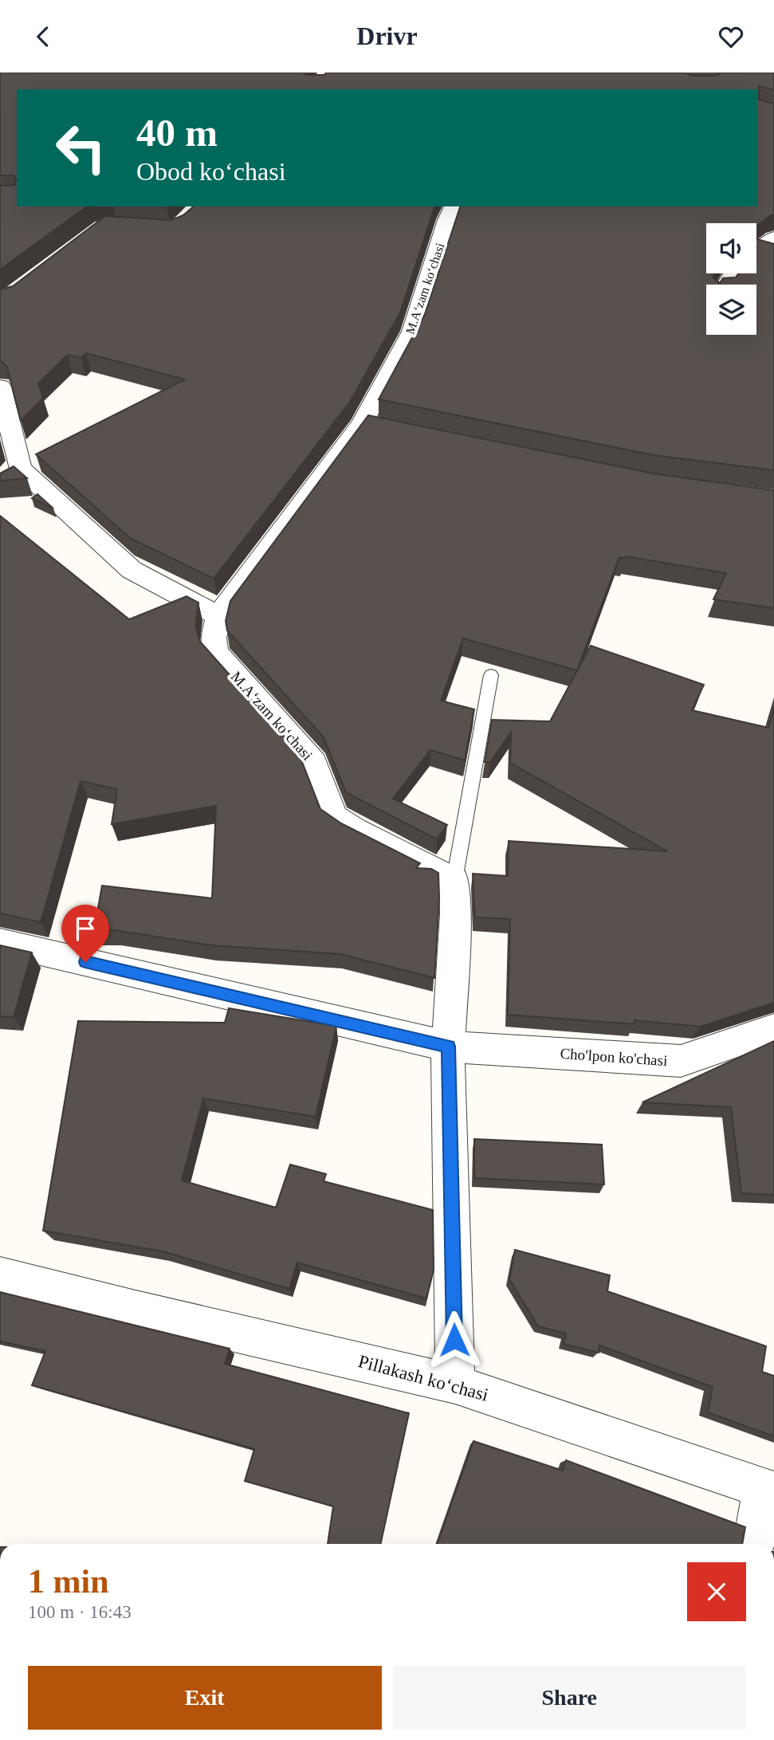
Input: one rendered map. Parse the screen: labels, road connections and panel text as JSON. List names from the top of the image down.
{
  "streets": {
    "street": ["M.Aʻzam koʻchasi", "Cho'lpon ko'chasi", "Pillakash koʻchasi"]
  },
  "page": {
    "header": "Drivr",
    "turn": ["40 m", "Obod koʻchasi"],
    "heading": ["1 min", "100 m · 16:43"],
    "buttons": ["Exit", "Share"]
  }
}
